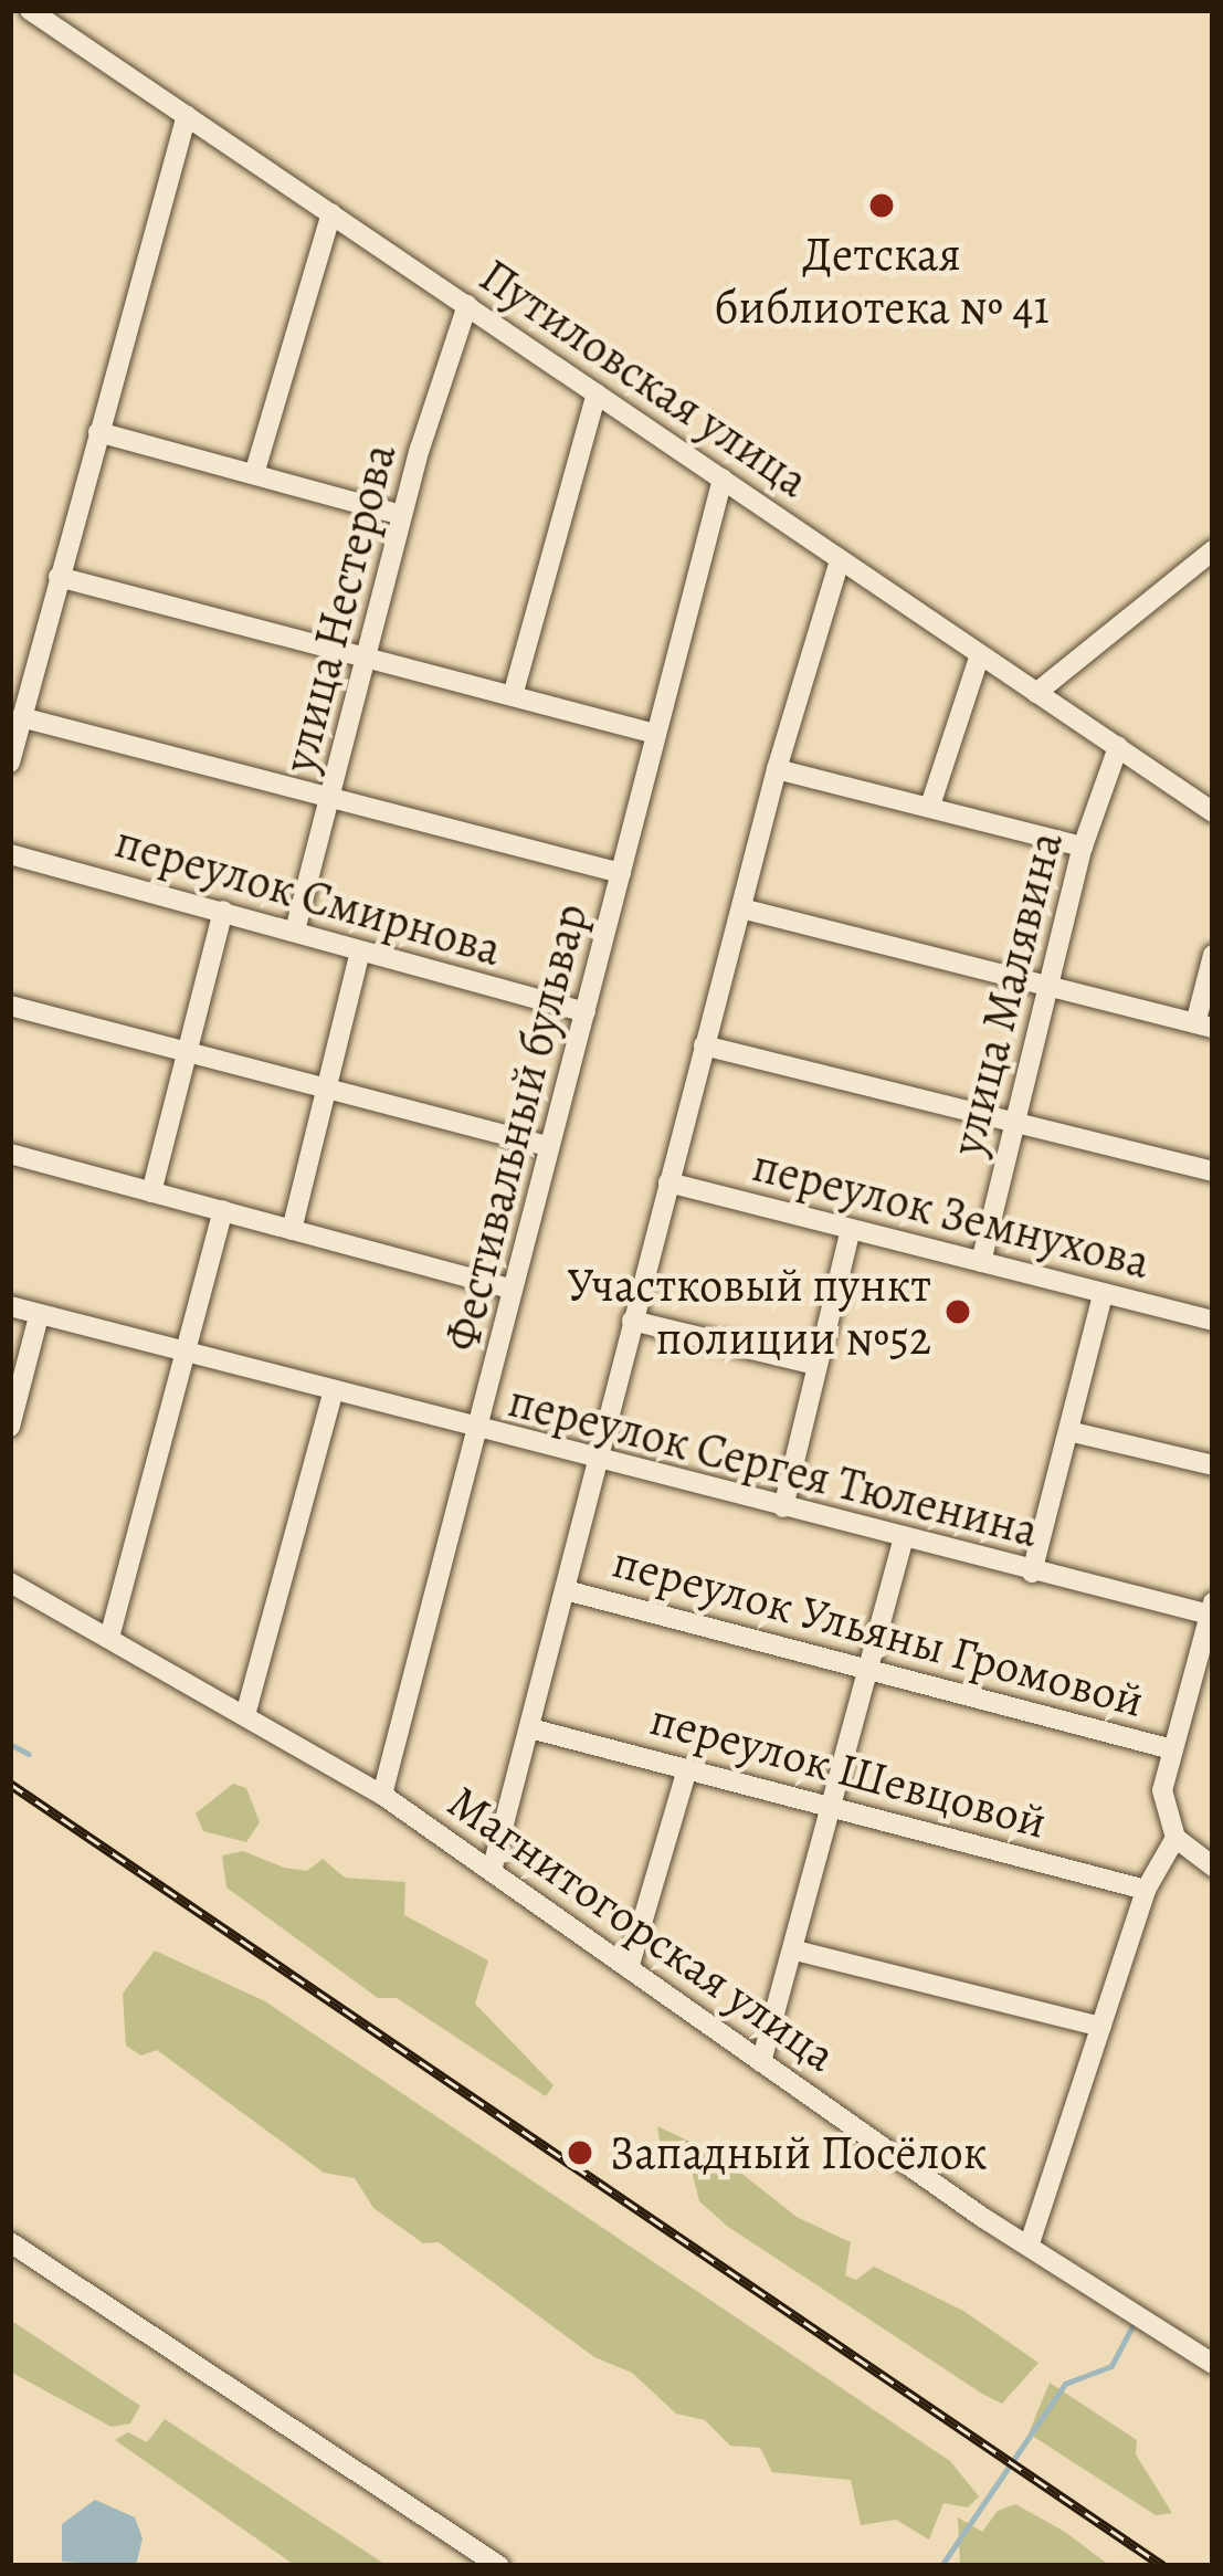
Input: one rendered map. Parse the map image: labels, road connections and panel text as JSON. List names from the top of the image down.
{
  "streets": {
    "street": [
      "Путиловская улица",
      "улица Нестерова",
      "переулок Смирнова",
      "улица Малявина",
      "Фестивальный бульвар",
      "переулок Земнухова",
      "переулок Сергея Тюленина",
      "переулок Ульяны Громовой",
      "переулок Шевцовой",
      "Магнитогорская улица"
    ]
  },
  "crossings": [
    ["Путиловская улица", "улица Нестерова"],
    ["Путиловская улица", "улица Малявина"],
    ["Путиловская улица", "Фестивальный бульвар"],
    ["улица Нестерова", "переулок Смирнова"],
    ["переулок Смирнова", "Фестивальный бульвар"],
    ["улица Малявина", "переулок Земнухова"],
    ["Фестивальный бульвар", "переулок Сергея Тюленина"],
    ["Фестивальный бульвар", "Магнитогорская улица"]
  ],
  "places": ["Детская библиотека № 41", "Участковый пункт полиции №52", "Западный Посёлок"]
}
